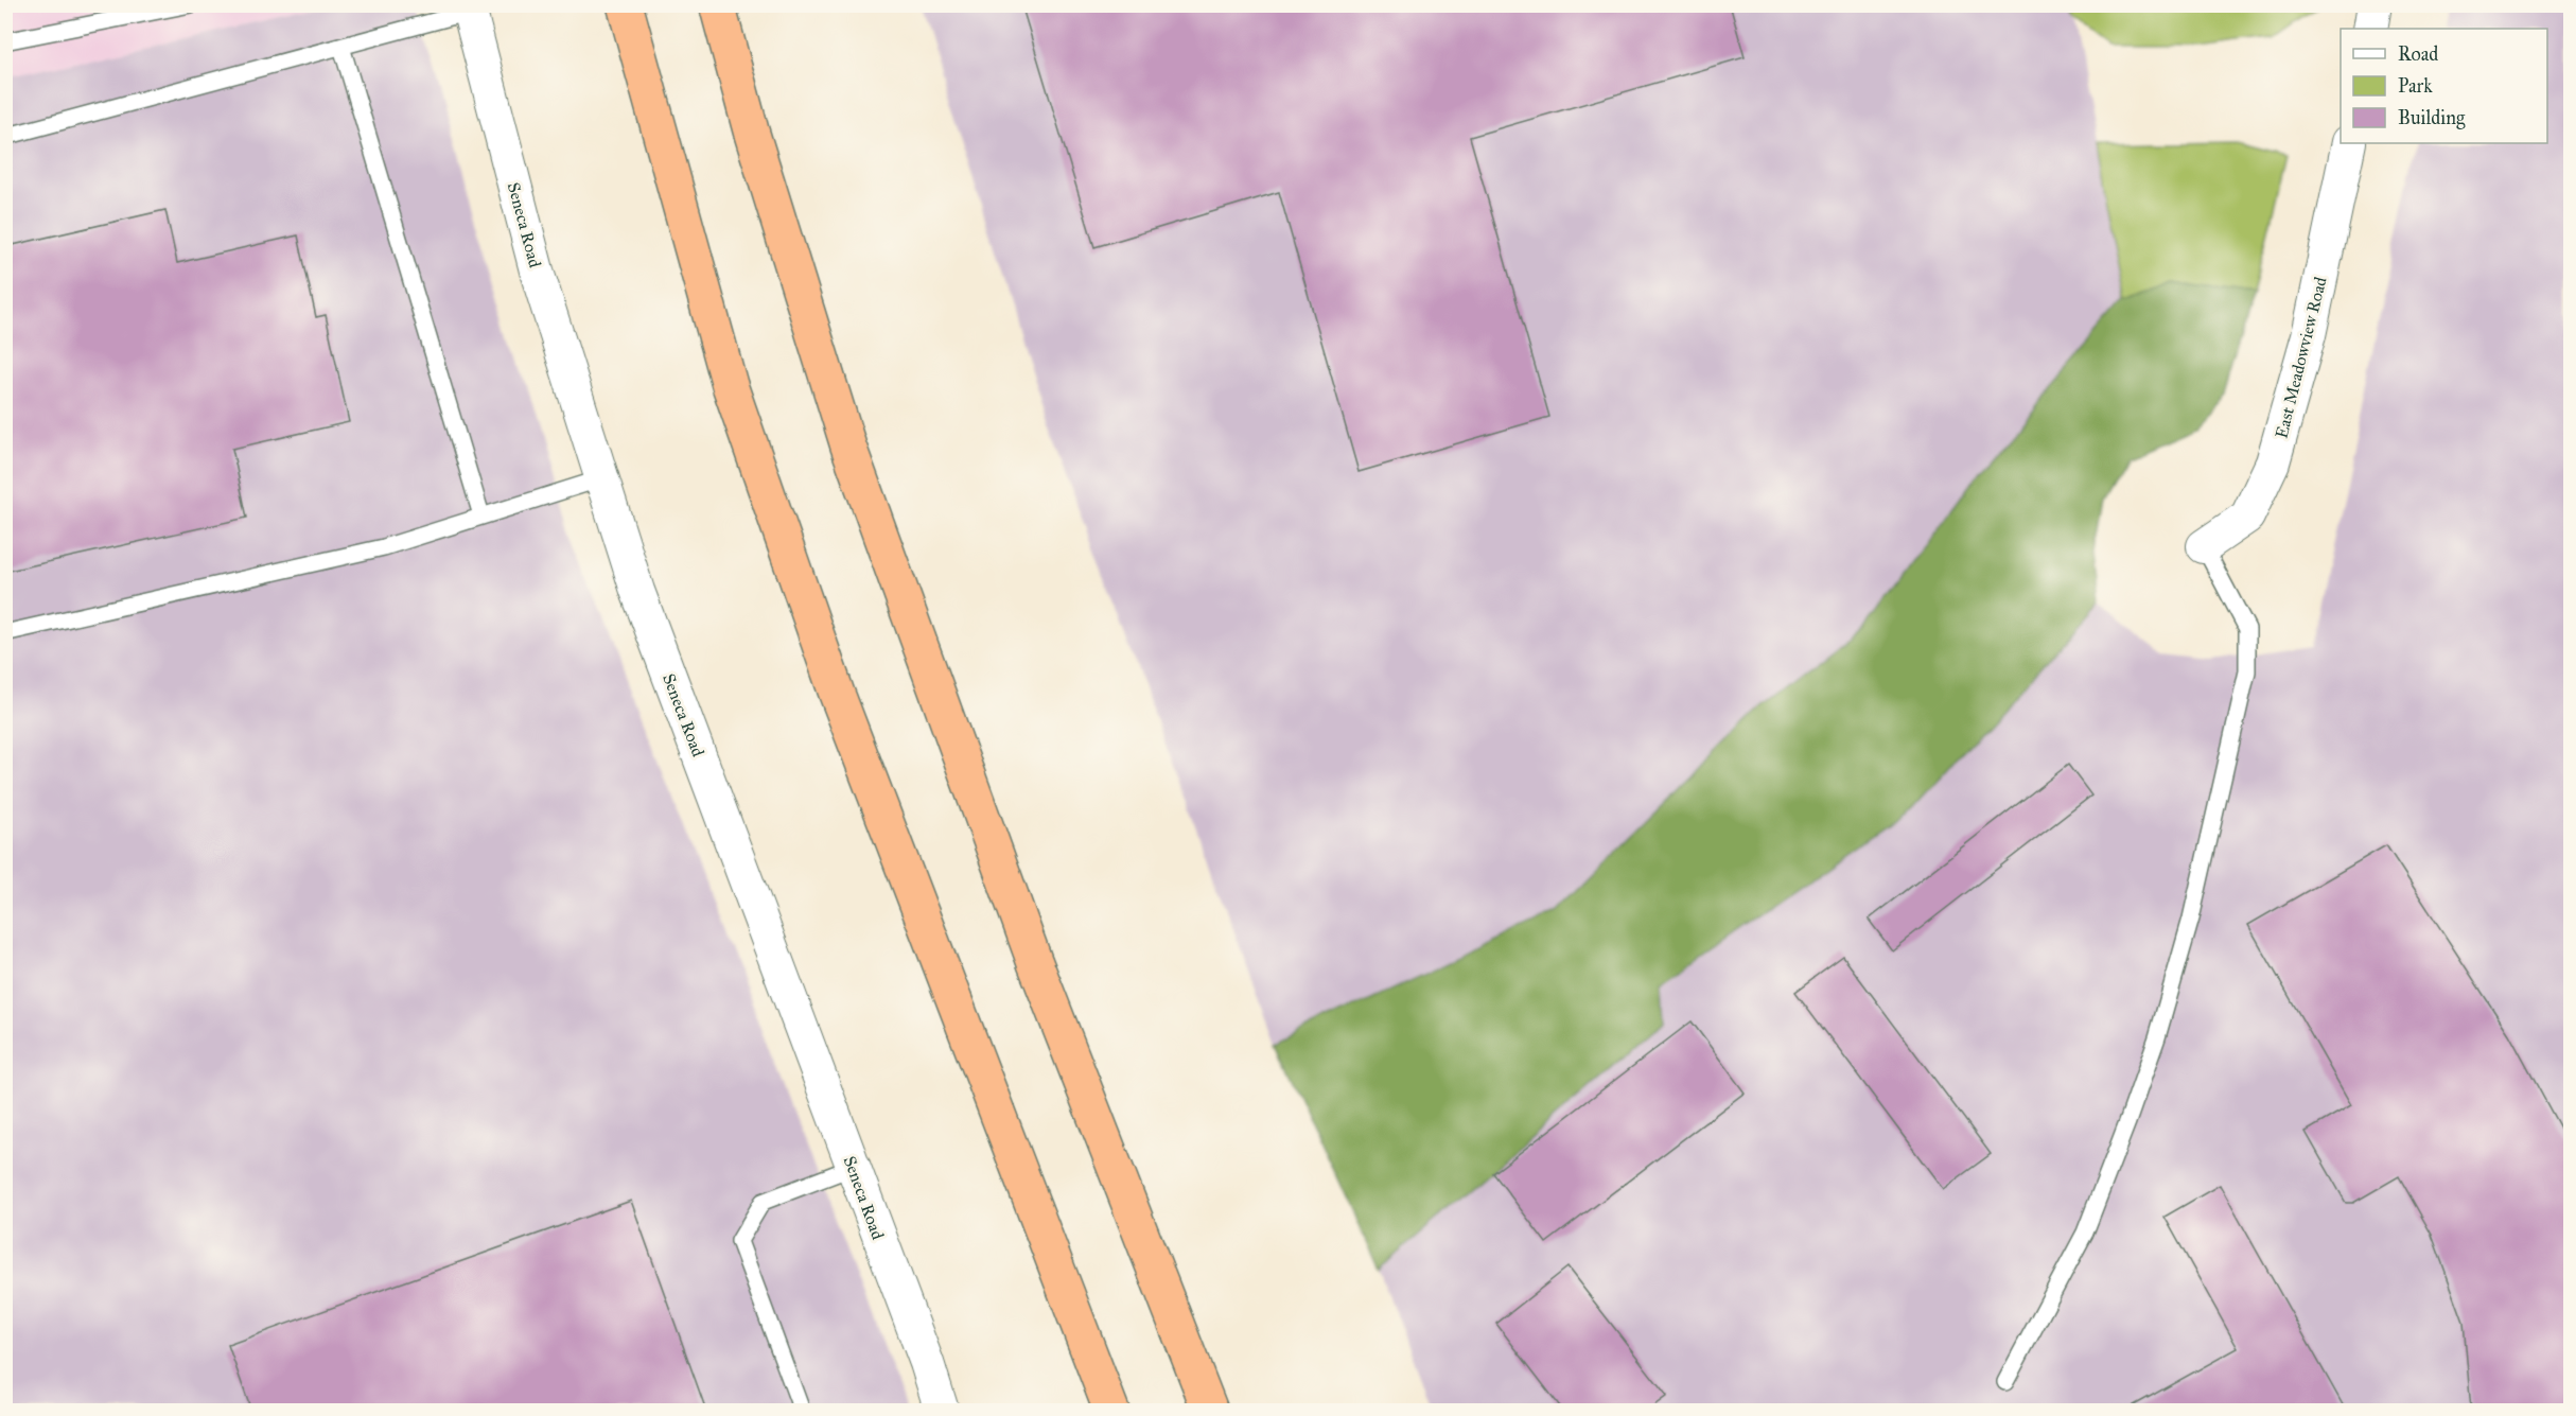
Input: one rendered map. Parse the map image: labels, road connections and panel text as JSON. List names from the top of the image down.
{
  "streets": {
    "street": ["Seneca Road", "East Meadowview Road"]
  },
  "legend": ["Road", "Park", "Building"]
}
